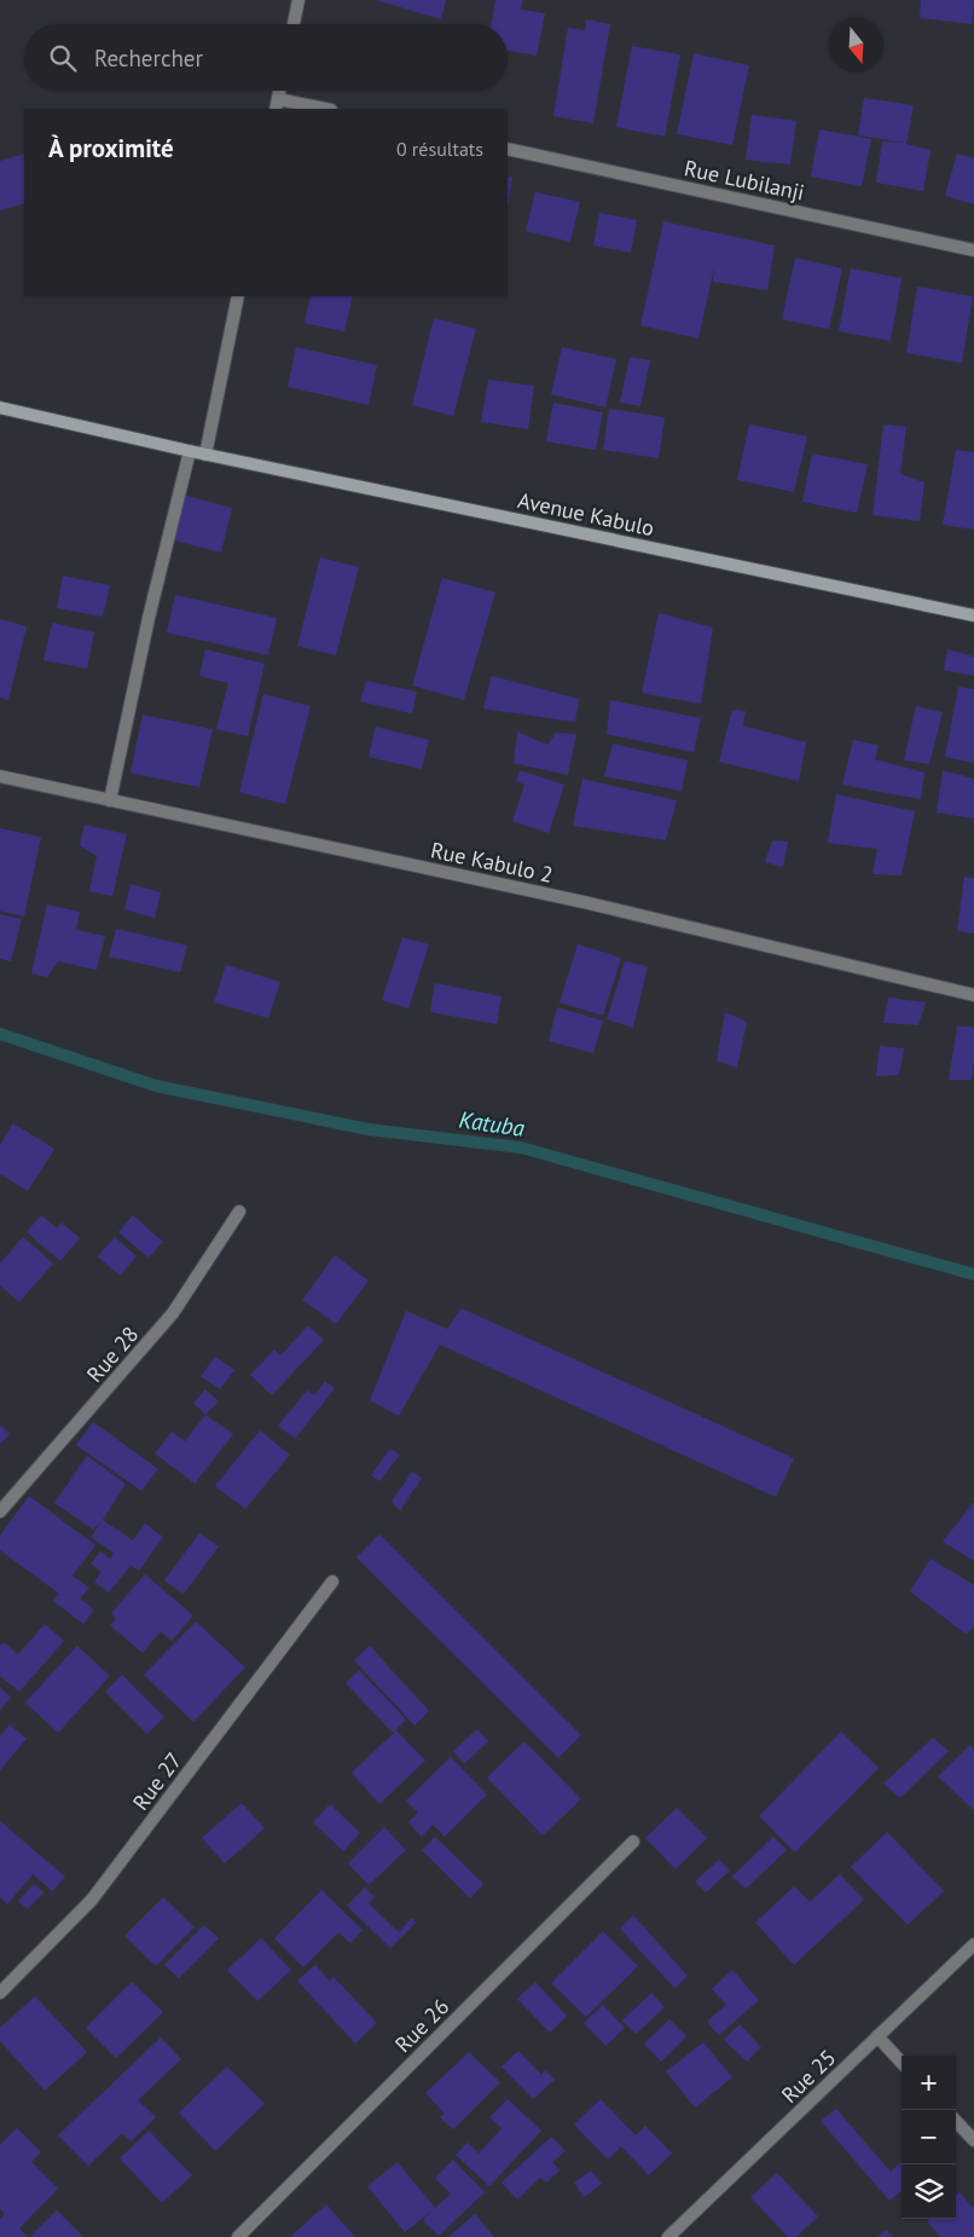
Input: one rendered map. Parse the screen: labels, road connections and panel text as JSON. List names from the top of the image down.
{
  "streets": {
    "street": [
      "Rue Lubilanji",
      "Avenue Kabulo",
      "Rue Kabulo 2",
      "Rue 28",
      "Rue 27",
      "Rue 26",
      "Rue 25"
    ]
  },
  "water": ["Katuba"],
  "north": "bottom",
  "page": {
    "search": "Rechercher",
    "heading": ["À proximité", "0 résultats"],
    "map_buttons": ["+", "−"]
  }
}
